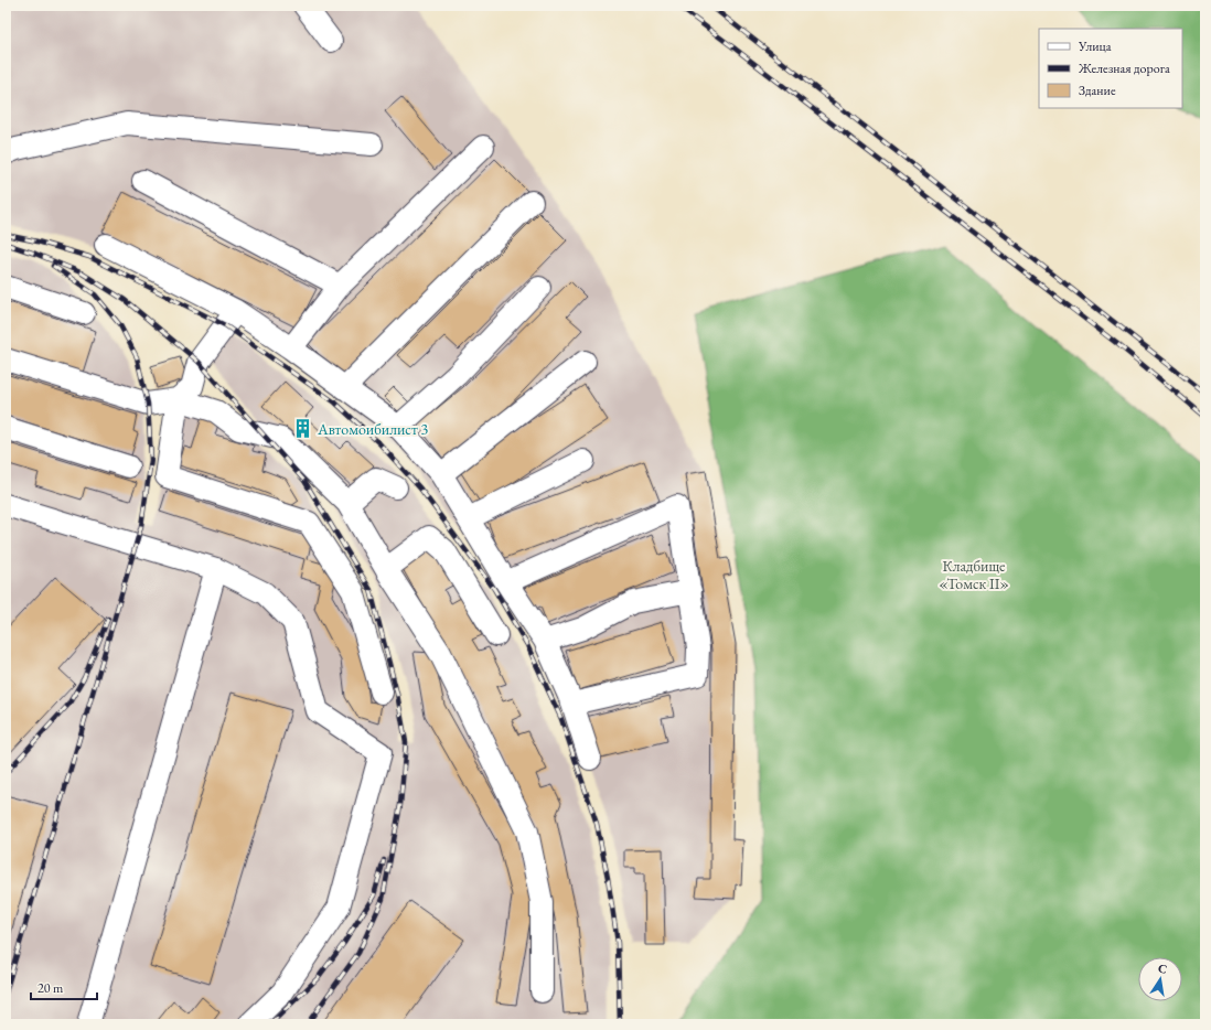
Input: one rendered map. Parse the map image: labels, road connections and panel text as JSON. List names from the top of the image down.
{
  "parks": ["Кладбище «Томск II»"],
  "places": {
    "building": ["Автомоибилист 3"]
  },
  "legend": ["Улица", "Железная дорога", "Здание"],
  "scale_bar": "20 m",
  "north": "top"
}
